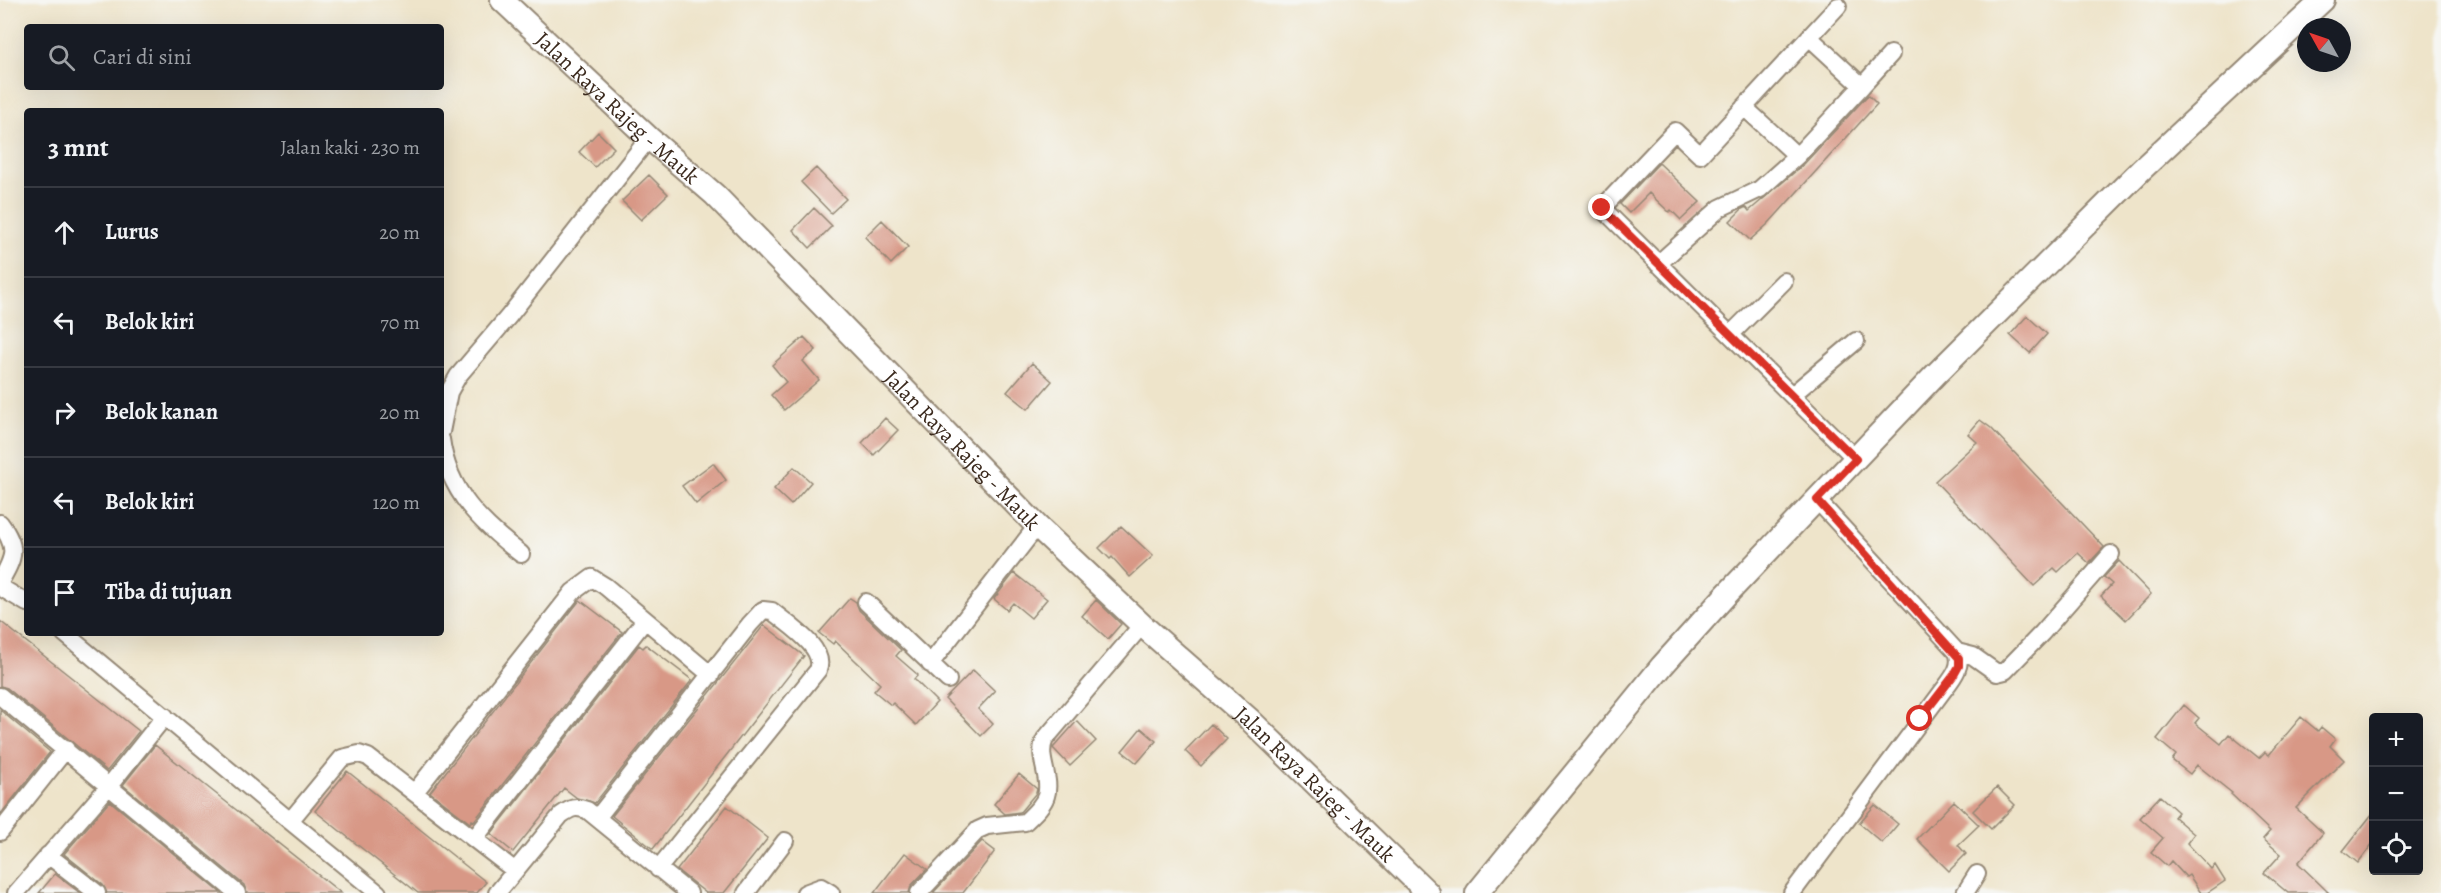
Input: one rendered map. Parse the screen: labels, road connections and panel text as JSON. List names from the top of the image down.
{
  "streets": {
    "main road": ["Jalan Raya Rajeg - Mauk"]
  },
  "north": "top left",
  "page": {
    "search": "Cari di sini",
    "heading": ["3 mnt", "Jalan kaki · 230 m"],
    "list": [
      ["Lurus", "20 m"],
      ["Belok kiri", "70 m"],
      ["Belok kanan", "20 m"],
      ["Belok kiri", "120 m"],
      "Tiba di tujuan"
    ],
    "map_buttons": ["+", "−"]
  }
}
